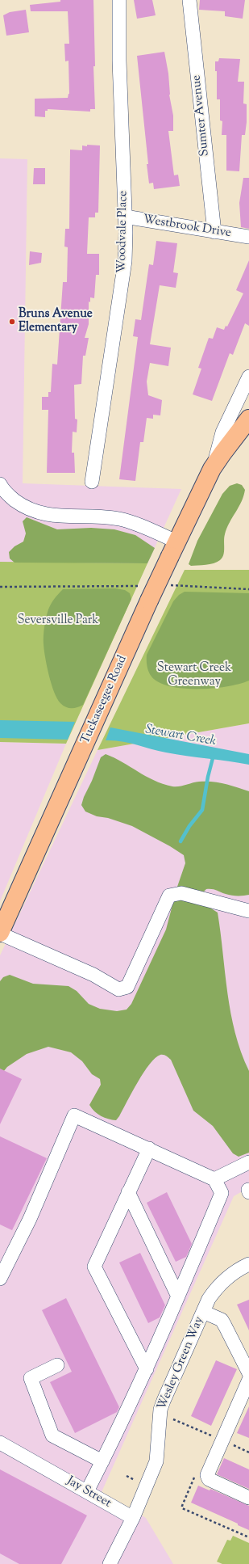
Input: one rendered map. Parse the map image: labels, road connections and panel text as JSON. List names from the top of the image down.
{
  "streets": {
    "main road": ["Tuckaseegee Road"],
    "street": [
      "Sumter Avenue",
      "Westbrook Drive",
      "Woodvale Place",
      "Wesley Green Way",
      "Jay Street"
    ]
  },
  "crossings": [
    ["Sumter Avenue", "Westbrook Drive"],
    ["Westbrook Drive", "Woodvale Place"],
    ["Wesley Green Way", "Jay Street"]
  ],
  "water": ["Stewart Creek"],
  "parks": ["Seversville Park", "Stewart Creek Greenway"],
  "places": ["Bruns Avenue Elementary"]
}
